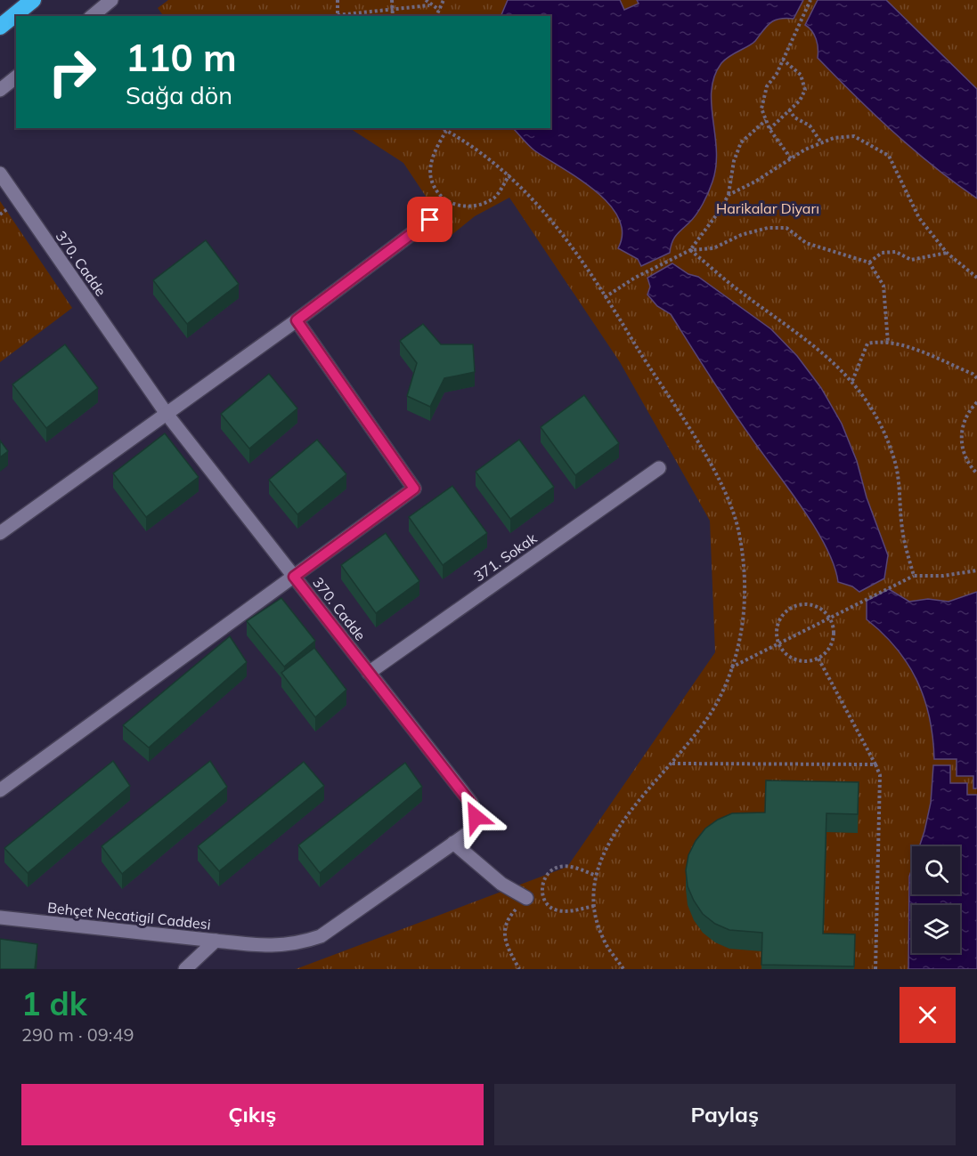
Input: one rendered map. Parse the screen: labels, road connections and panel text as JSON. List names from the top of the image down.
{
  "streets": {
    "street": ["370. Cadde", "371. Sokak", "Behçet Necatigil Caddesi"]
  },
  "crossings": [
    ["370. Cadde", "371. Sokak"],
    ["370. Cadde", "Behçet Necatigil Caddesi"]
  ],
  "parks": ["Harikalar Diyarı"],
  "page": {
    "turn": ["110 m", "Sağa dön"],
    "heading": ["1 dk", "290 m · 09:49"],
    "buttons": ["Çıkış", "Paylaş"]
  }
}
